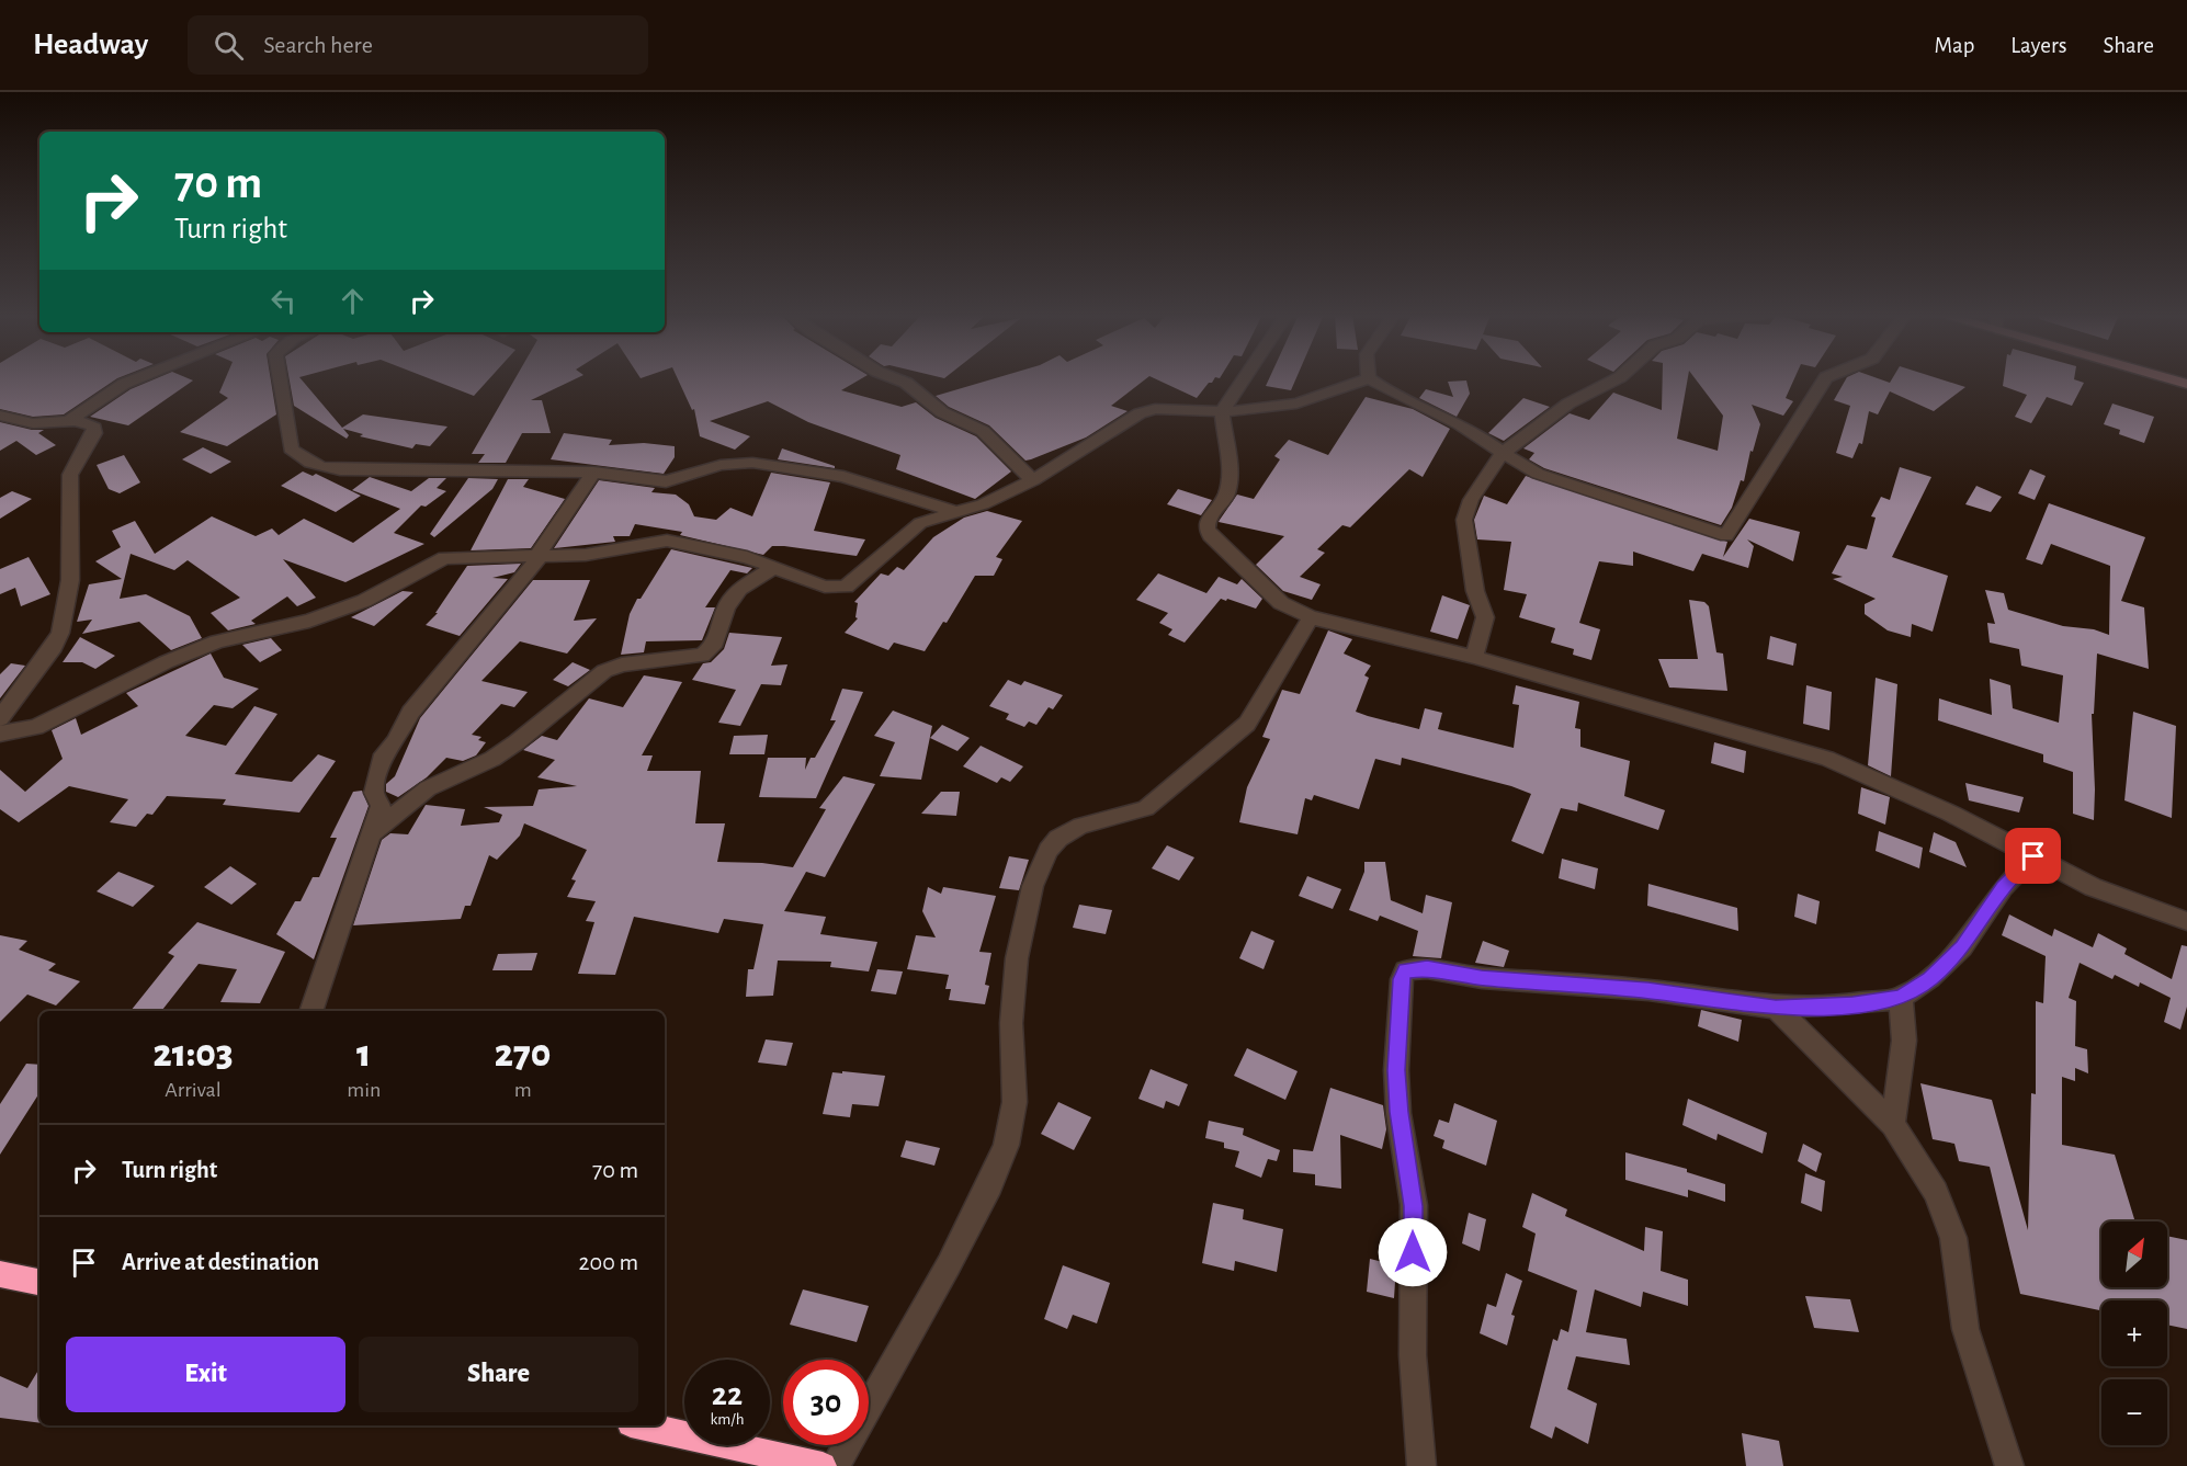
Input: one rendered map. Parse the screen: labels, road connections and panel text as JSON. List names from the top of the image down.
{
  "north": "top right",
  "page": {
    "header": "Headway",
    "search": "Search here",
    "nav": ["Map", "Layers", "Share"],
    "turn": ["70 m", "Turn right"],
    "eta": [
      "21:03",
      "Arrival",
      "1",
      "min",
      "270",
      "m"
    ],
    "list": [
      {
        "name": "Turn right",
        "value": "70 m"
      },
      {
        "name": "Arrive at destination",
        "value": "200 m"
      }
    ],
    "map_buttons": ["+", "−"],
    "buttons": ["Exit", "Share"],
    "speed": "22 km/h",
    "limit": "30"
  }
}
